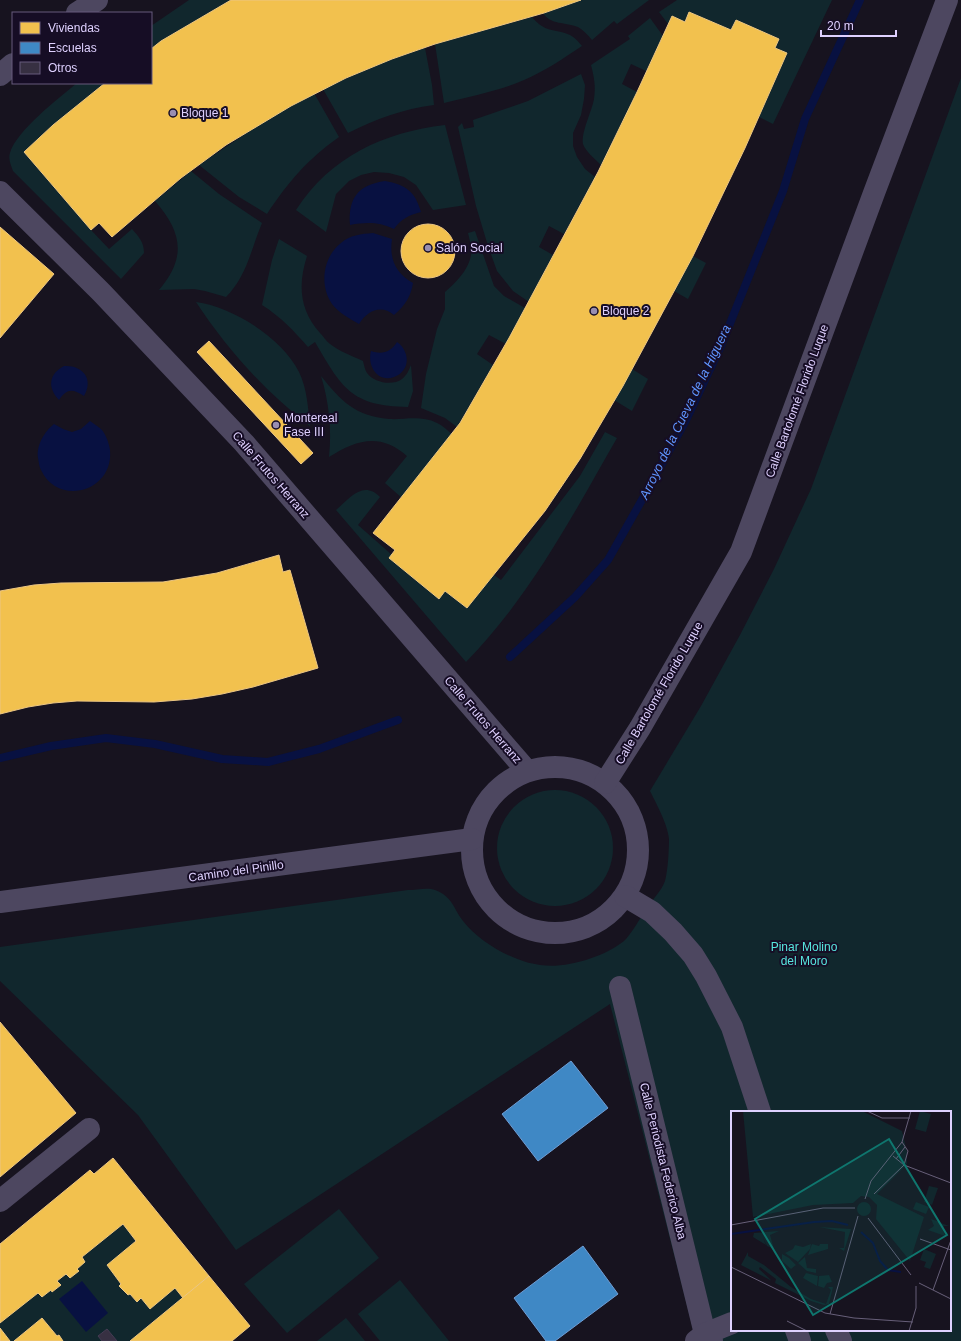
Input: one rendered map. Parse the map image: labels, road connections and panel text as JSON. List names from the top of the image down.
{
  "streets": {
    "street": [
      "Calle Bartolomé Florido Luque",
      "Calle Frutos Herranz",
      "Camino del Pinillo",
      "Calle Periodista Federico Alba"
    ]
  },
  "water": ["Arroyo de la Cueva de la Higuera"],
  "parks": ["Pinar Molino del Moro"],
  "places": [
    "Bloque 1",
    "Salón Social",
    "Bloque 2",
    "Montereal Fase III"
  ],
  "legend": ["Viviendas", "Escuelas", "Otros"],
  "scale_bar": "20 m"
}
